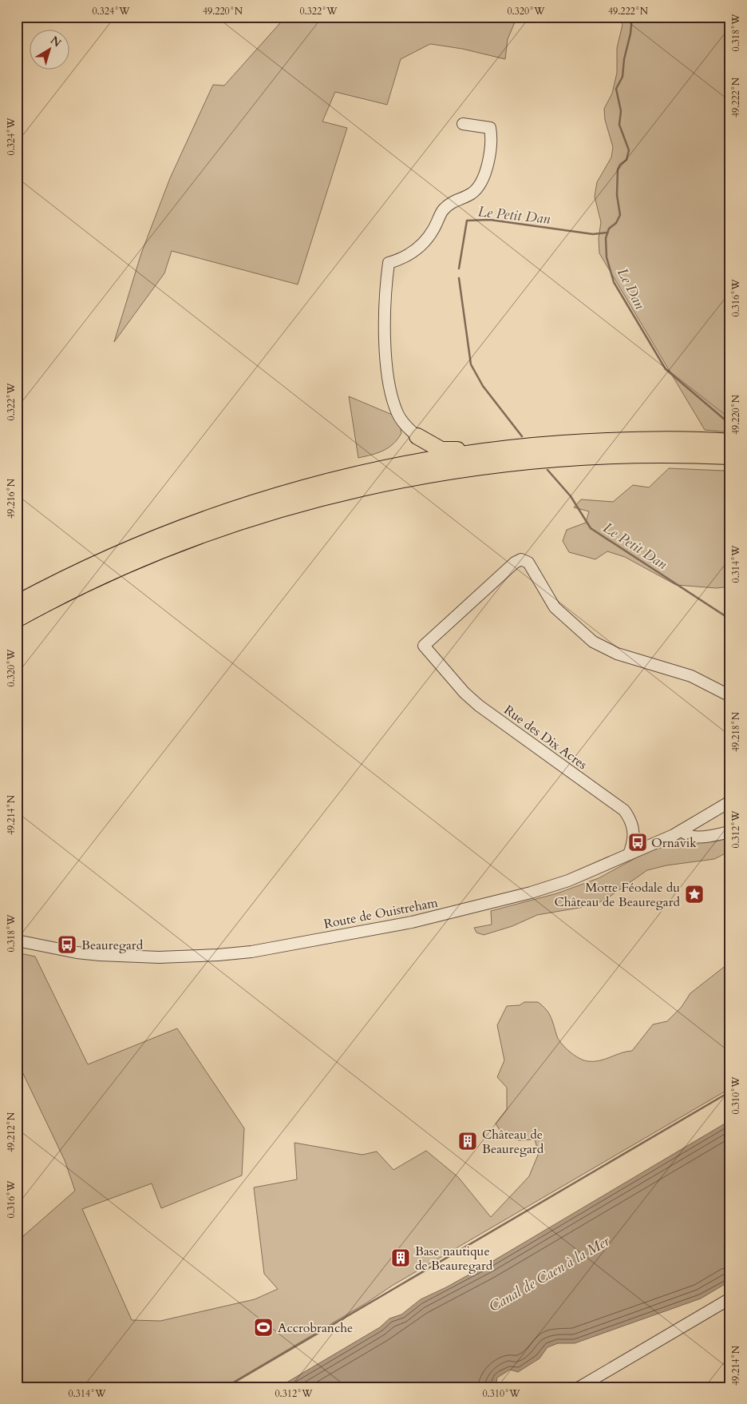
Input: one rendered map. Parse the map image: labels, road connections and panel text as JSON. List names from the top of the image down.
{
  "streets": {
    "street": ["Rue des Dix Acres", "Route de Ouistreham"]
  },
  "crossings": [
    ["Rue des Dix Acres", "Route de Ouistreham"]
  ],
  "water": ["Le Petit Dan", "Le Dan", "Canal de Caen à la Mer"],
  "places": {
    "bus stop": ["Ornavik", "Beauregard"],
    "place": ["Motte Féodale du Château de Beauregard"],
    "building": ["Château de Beauregard", "Base nautique de Beauregard"],
    "sports": ["Accrobranche"]
  },
  "north": "top right",
  "coordinates": [
    "0.324°W",
    "49.220°N",
    "0.322°W",
    "0.320°W",
    "49.222°N",
    "0.318°W",
    "0.316°W",
    "49.216°N",
    "0.314°W",
    "49.218°N",
    "49.214°N",
    "0.312°W",
    "0.310°W",
    "49.212°N"
  ]
}
